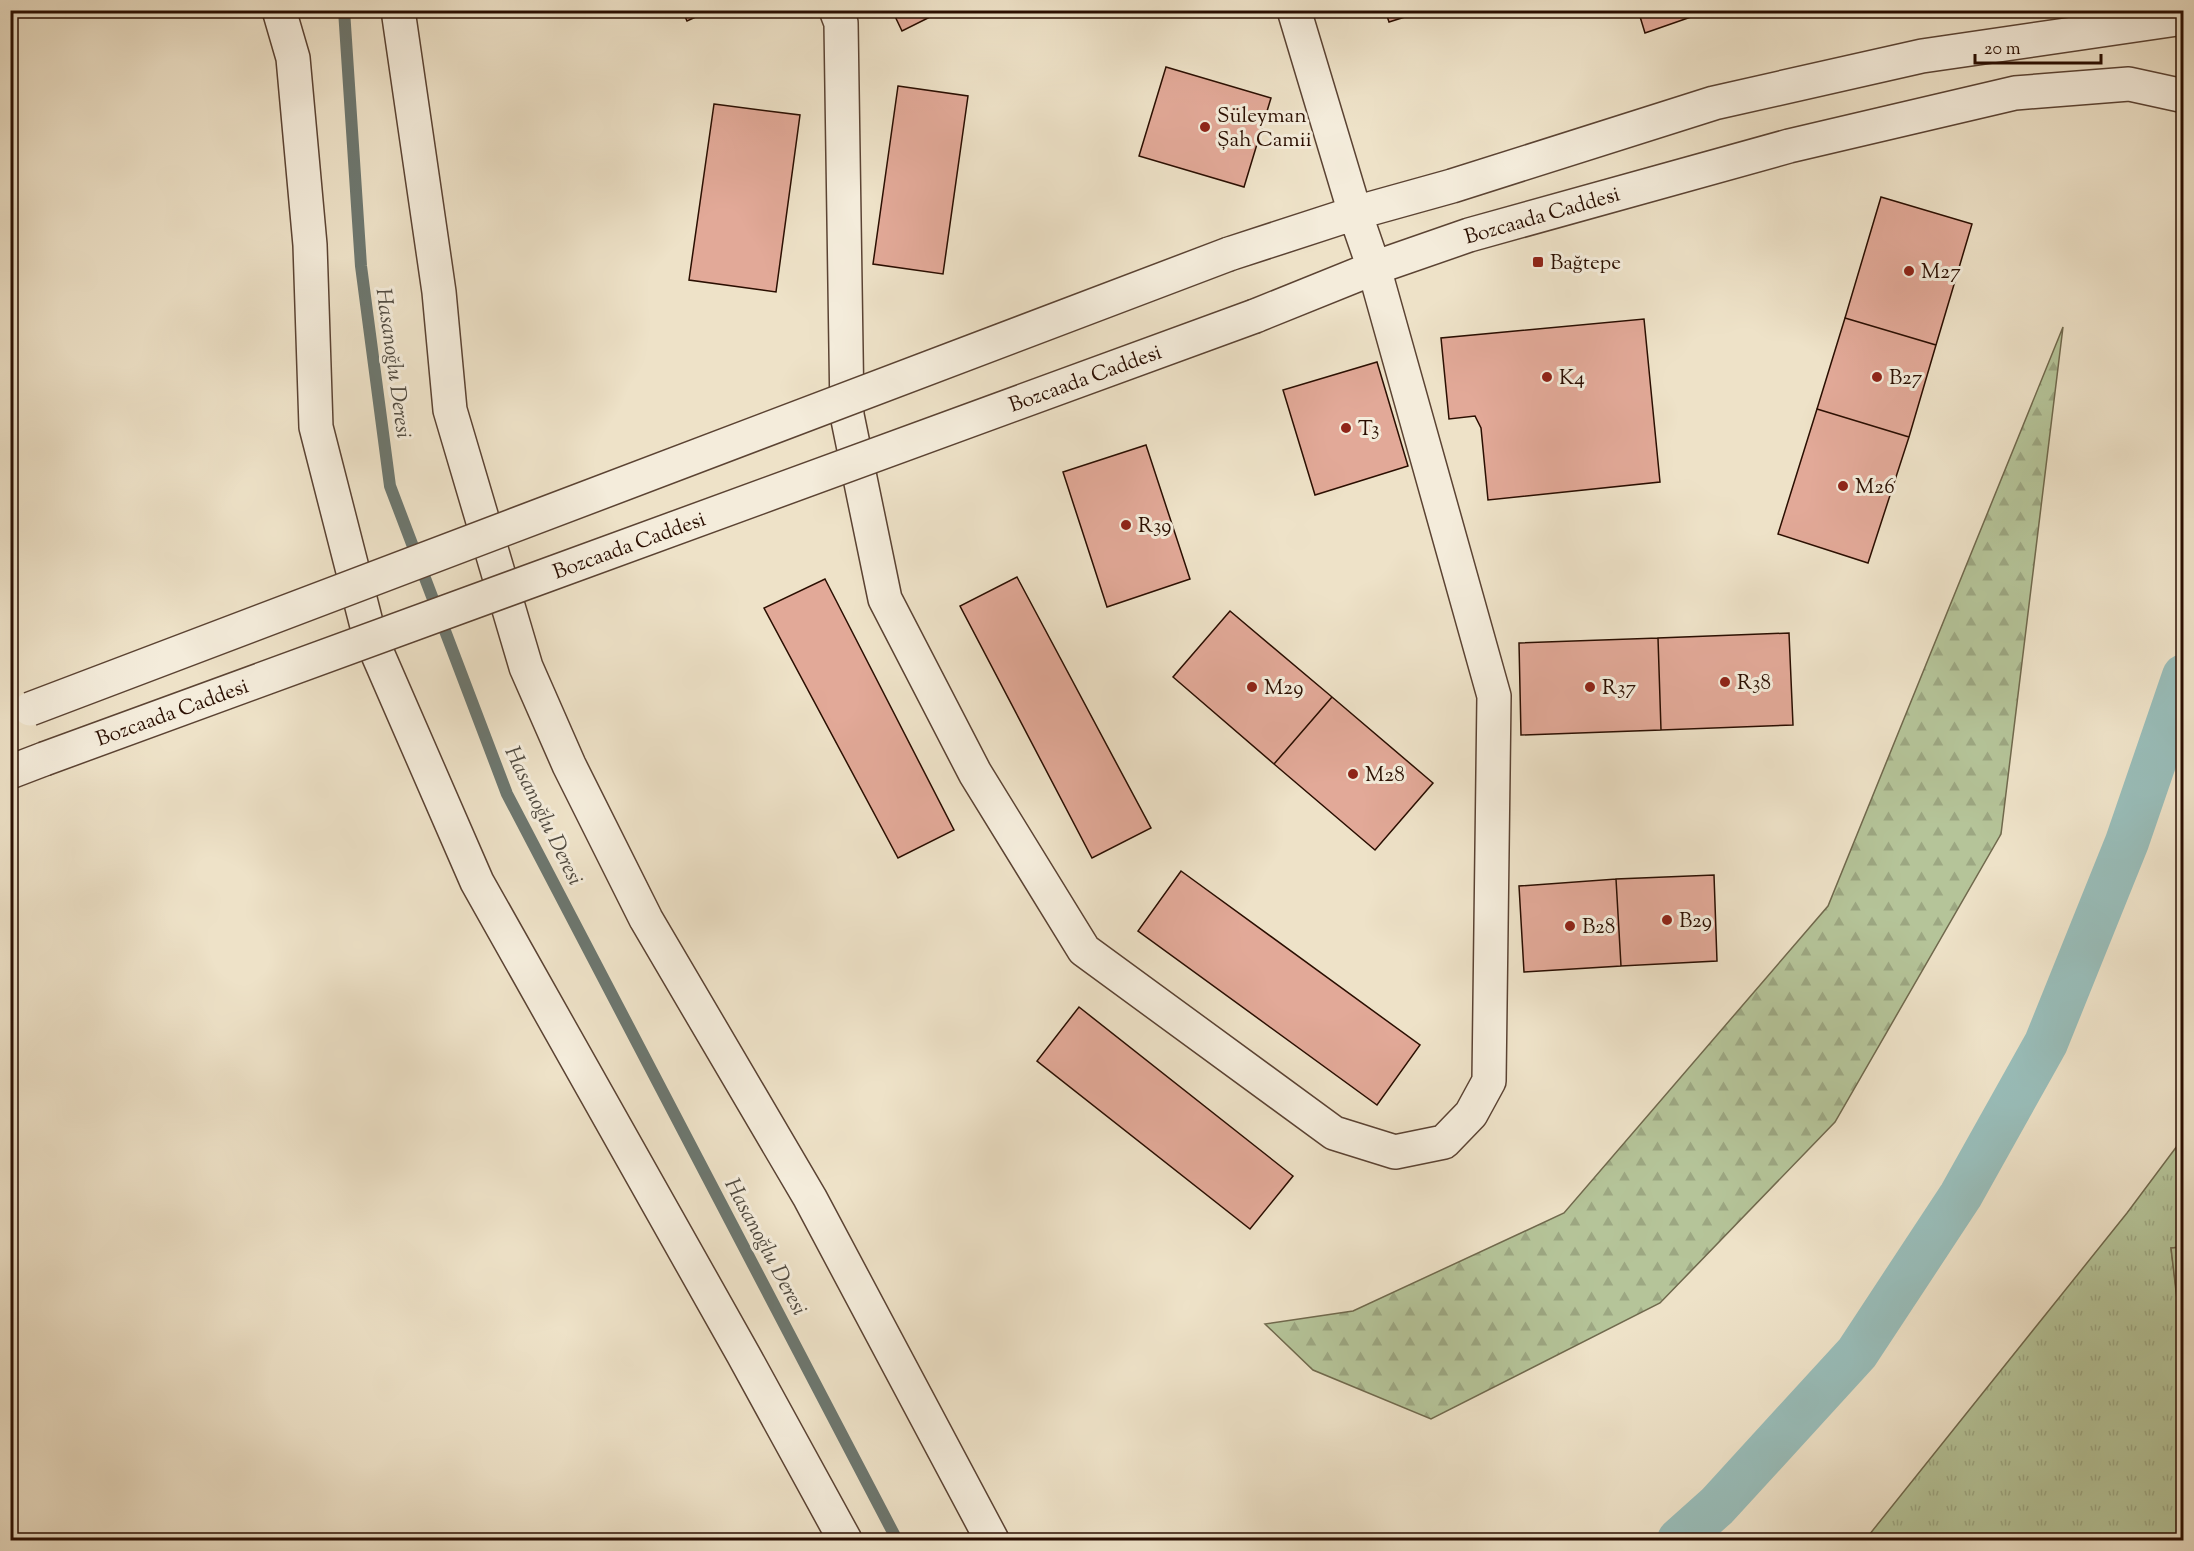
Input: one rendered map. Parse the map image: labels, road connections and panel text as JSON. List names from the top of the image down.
{
  "streets": {
    "street": ["Bozcaada Caddesi"]
  },
  "water": ["Hasanoğlu Deresi"],
  "places": {
    "other": [
      "Süleyman Şah Camii",
      "M27",
      "K4",
      "B27",
      "T3",
      "M26",
      "R39",
      "R38",
      "M29",
      "R37",
      "M28",
      "B29",
      "B28"
    ],
    "transit": ["Bağtepe"]
  },
  "scale_bar": "20 m"
}
